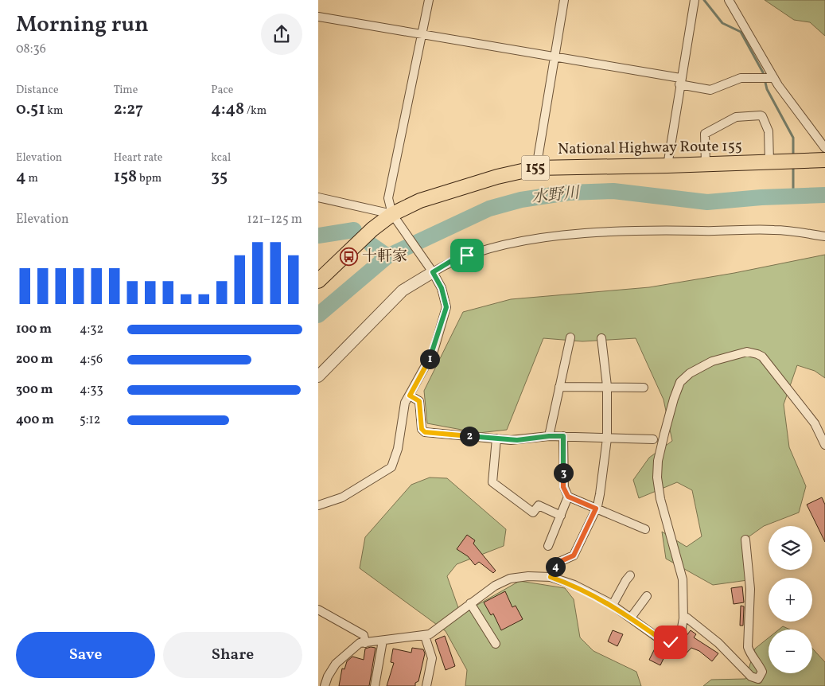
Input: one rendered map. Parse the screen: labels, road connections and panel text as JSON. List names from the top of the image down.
{
  "streets": {
    "highway": ["National Highway Route 155", "155"]
  },
  "water": ["水野川"],
  "places": {
    "bus stop": ["十軒家"]
  },
  "page": {
    "heading": ["Morning run", "08:36"],
    "stats": [
      ["Distance", "0.51 km"],
      ["Time", "2:27"],
      ["Pace", "4:48 /km"],
      ["Elevation", "4 m"],
      ["Heart rate", "158 bpm"],
      ["kcal", "35"]
    ],
    "chart": ["Elevation", "121–125 m"],
    "list": [
      {
        "name": "100 m",
        "note": "4:32"
      },
      {
        "name": "200 m",
        "note": "4:56"
      },
      {
        "name": "300 m",
        "note": "4:33"
      },
      {
        "name": "400 m",
        "note": "5:12"
      }
    ],
    "pins": [
      "1",
      "2",
      "3",
      "4"
    ],
    "map_buttons": ["+", "−"],
    "buttons": ["Save", "Share"]
  }
}
